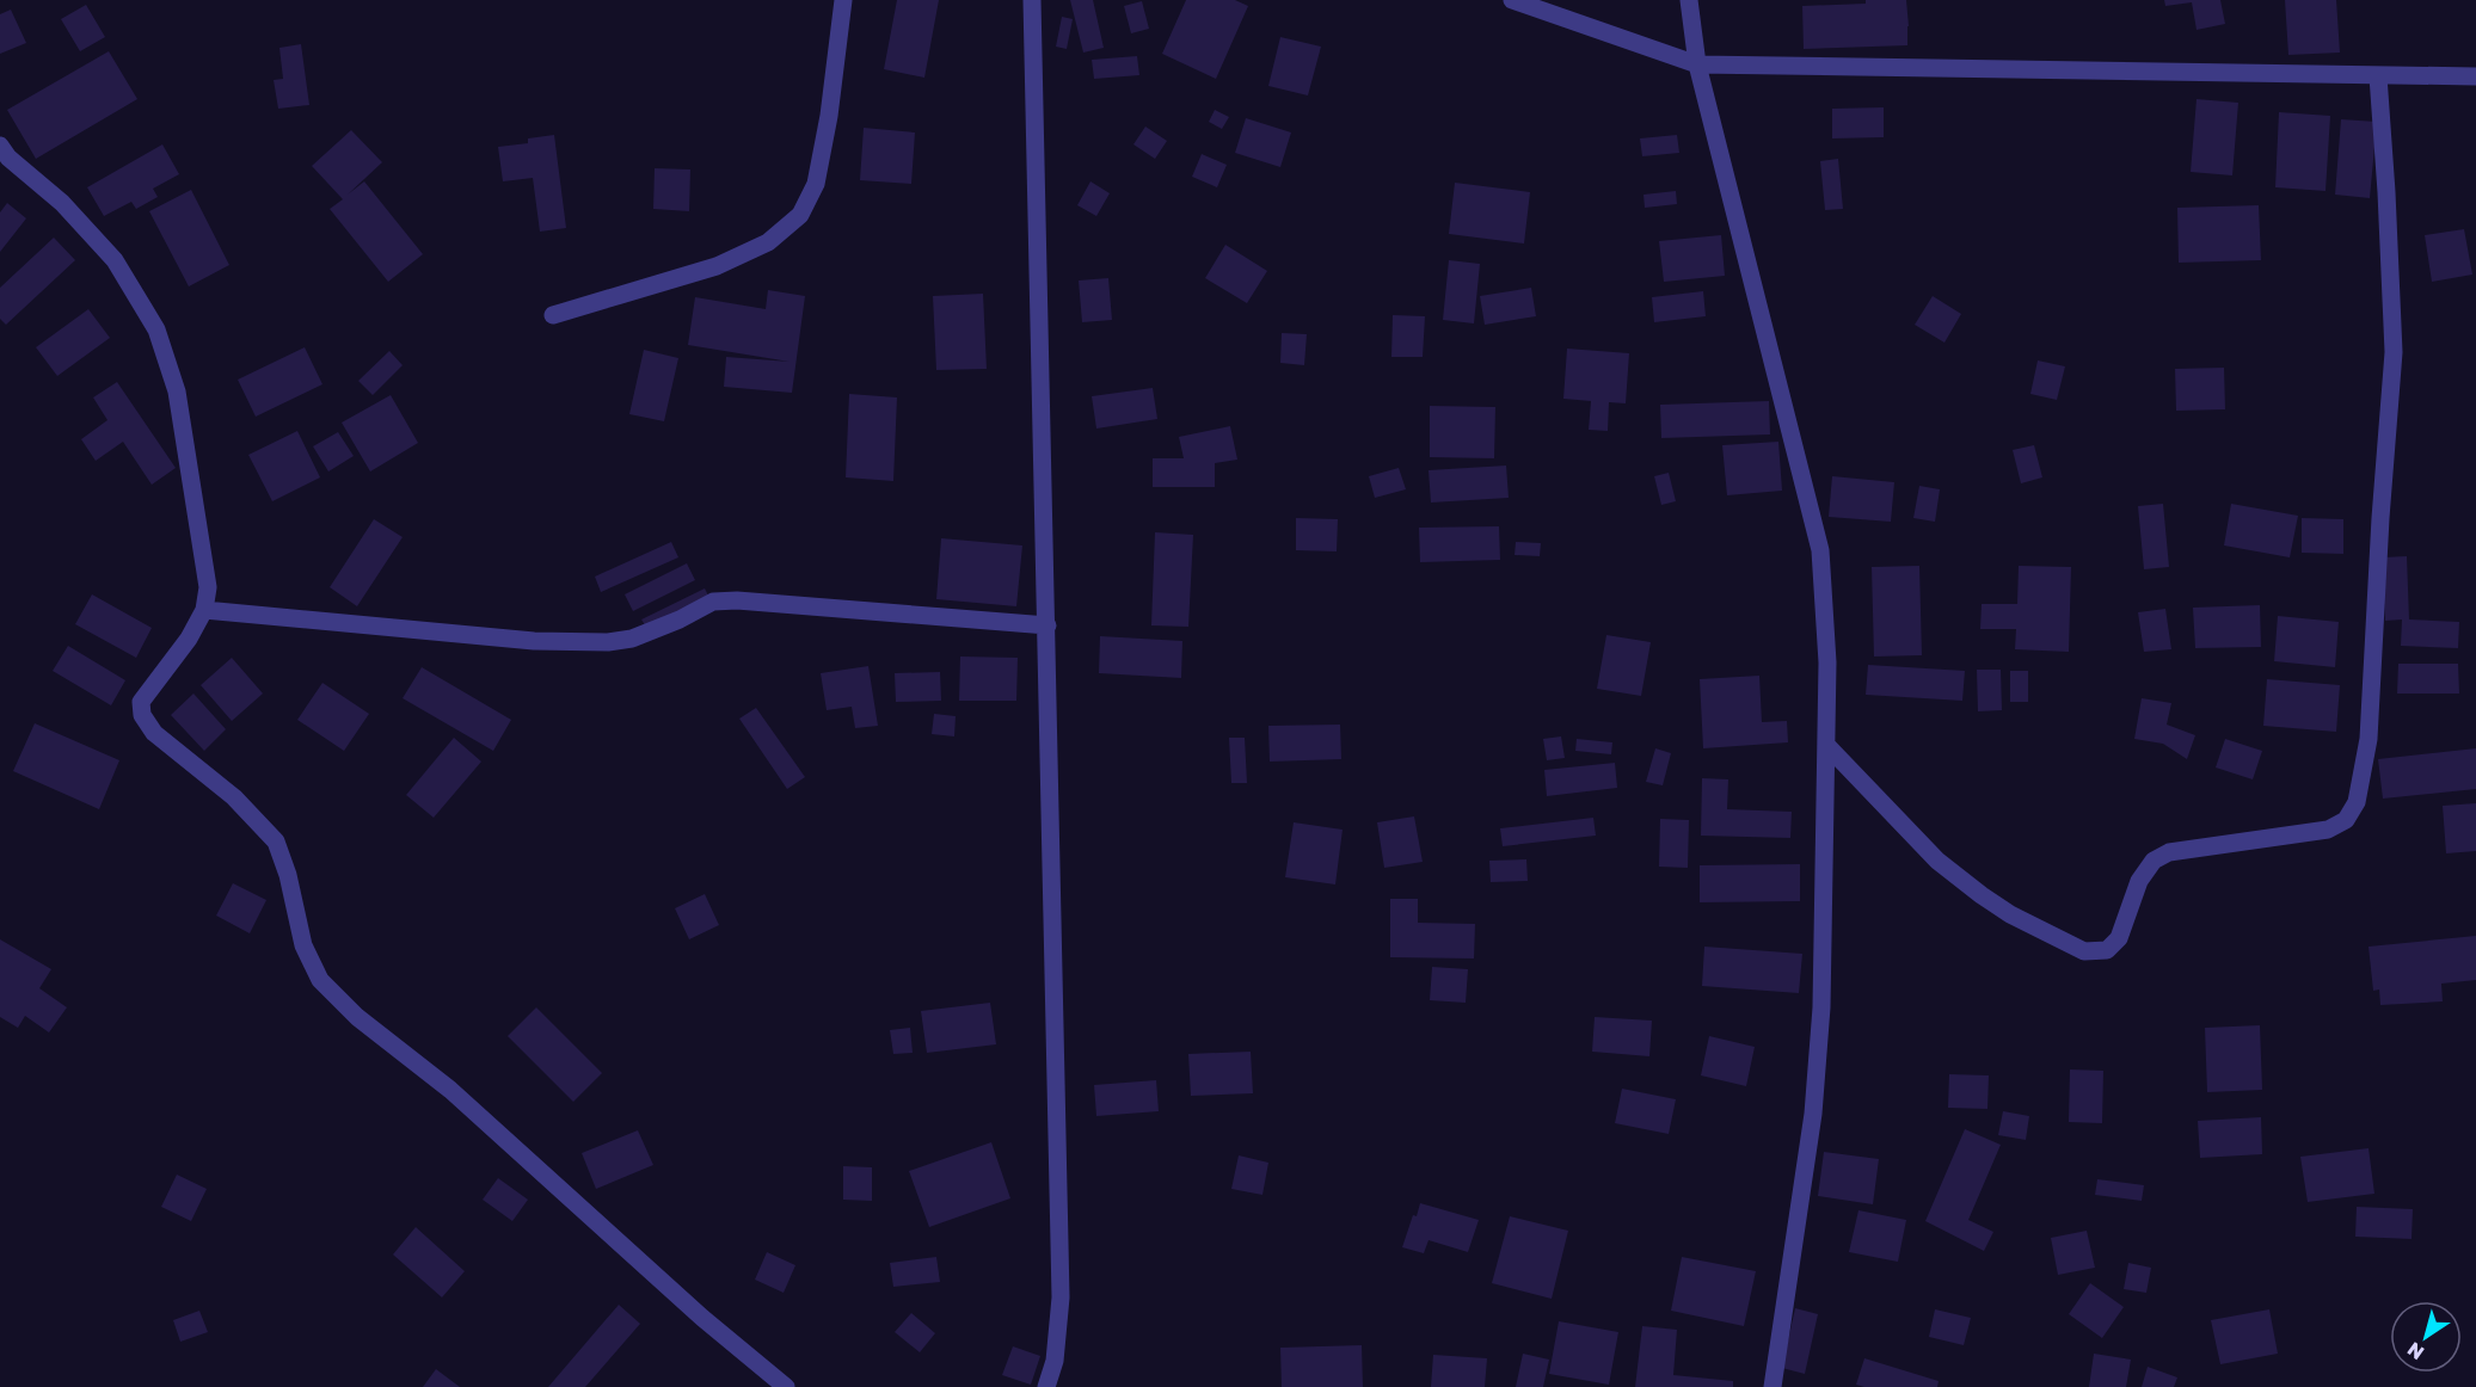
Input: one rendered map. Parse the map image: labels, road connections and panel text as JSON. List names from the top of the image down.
{
  "north": "bottom left"
}
